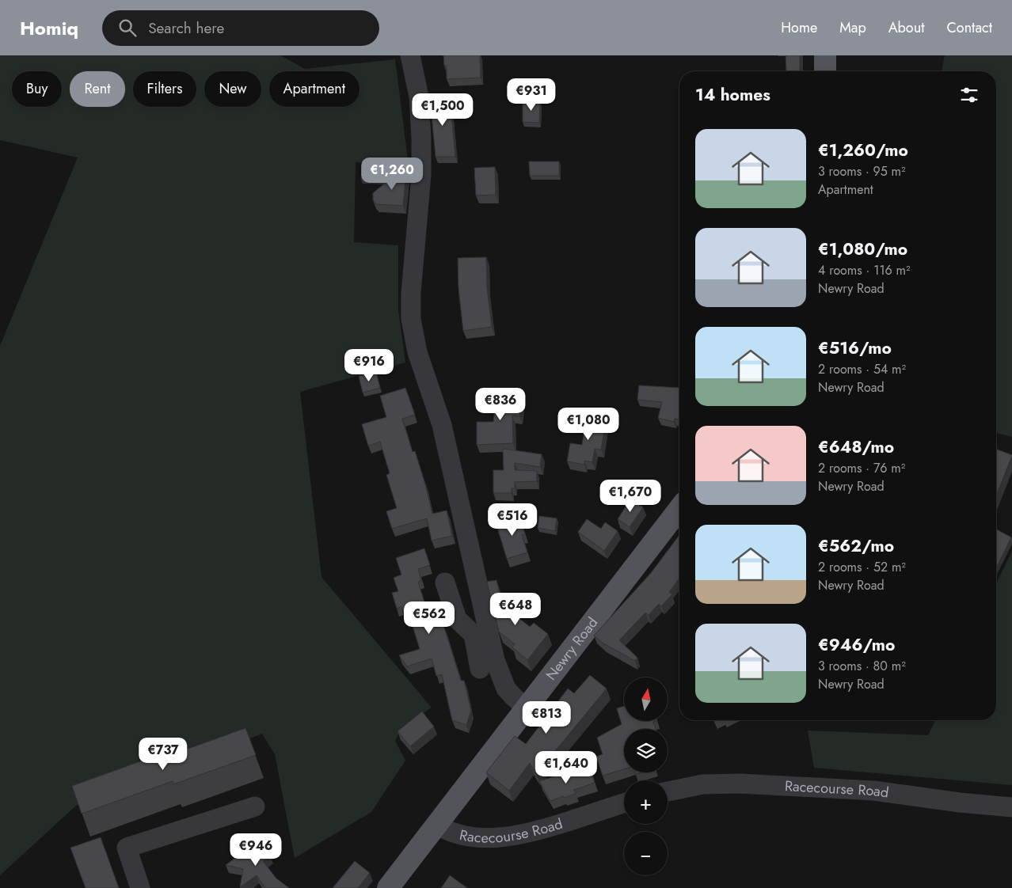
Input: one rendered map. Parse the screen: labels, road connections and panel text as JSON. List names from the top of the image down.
{
  "streets": {
    "main road": ["Newry Road"],
    "street": ["Racecourse Road"]
  },
  "crossings": [
    ["Newry Road", "Racecourse Road"]
  ],
  "north": "top",
  "page": {
    "header": "Homiq",
    "search": "Search here",
    "nav": [
      "Home",
      "Map",
      "About",
      "Contact"
    ],
    "chip": [
      "Buy",
      "Rent",
      "Filters",
      "New",
      "Apartment"
    ],
    "heading": "14 homes",
    "price": [
      "€931",
      "€1,500",
      "€1,260",
      "€916",
      "€836",
      "€1,080",
      "€1,670",
      "€516",
      "€648",
      "€562",
      "€813",
      "€737",
      "€1,640",
      "€946"
    ],
    "list": [
      {
        "name": "€1,260/mo",
        "note": "3 rooms · 95 m² · Apartment"
      },
      {
        "name": "€1,080/mo",
        "note": "4 rooms · 116 m² · Newry Road"
      },
      {
        "name": "€516/mo",
        "note": "2 rooms · 54 m² · Newry Road"
      },
      {
        "name": "€648/mo",
        "note": "2 rooms · 76 m² · Newry Road"
      },
      {
        "name": "€562/mo",
        "note": "2 rooms · 52 m² · Newry Road"
      },
      {
        "name": "€946/mo",
        "note": "3 rooms · 80 m² · Newry Road"
      }
    ],
    "map_buttons": ["+", "−"]
  }
}
